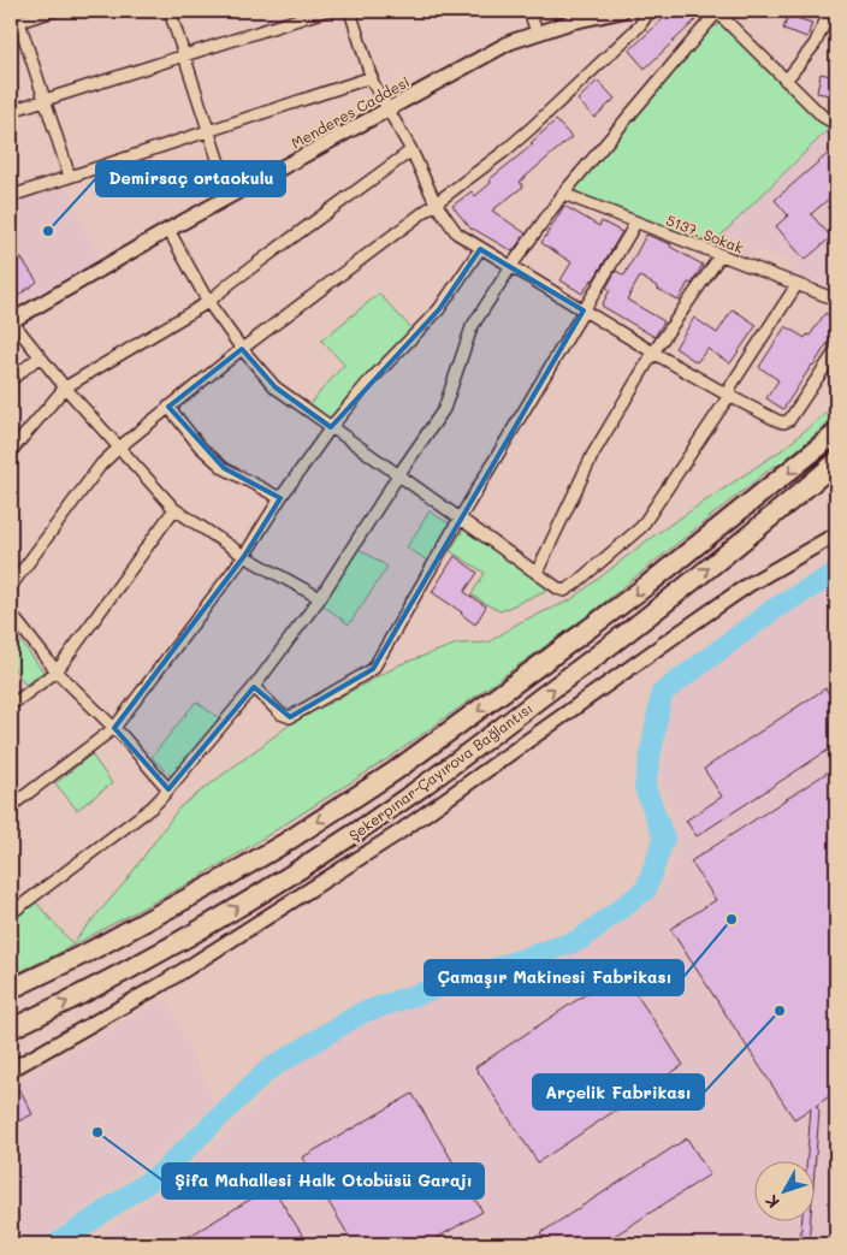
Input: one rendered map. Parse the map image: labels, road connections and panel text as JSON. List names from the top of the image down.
{
  "streets": {
    "highway": ["Şekerpınar-Çayırova Bağlantısı"],
    "street": ["Menderes Caddesi", "5137. Sokak"]
  },
  "places": [
    "Demirsaç ortaokulu",
    "Çamaşır Makinesi Fabrikası",
    "Arçelik Fabrikası",
    "Şifa Mahallesi Halk Otobüsü Garajı"
  ],
  "north": "bottom left"
}
